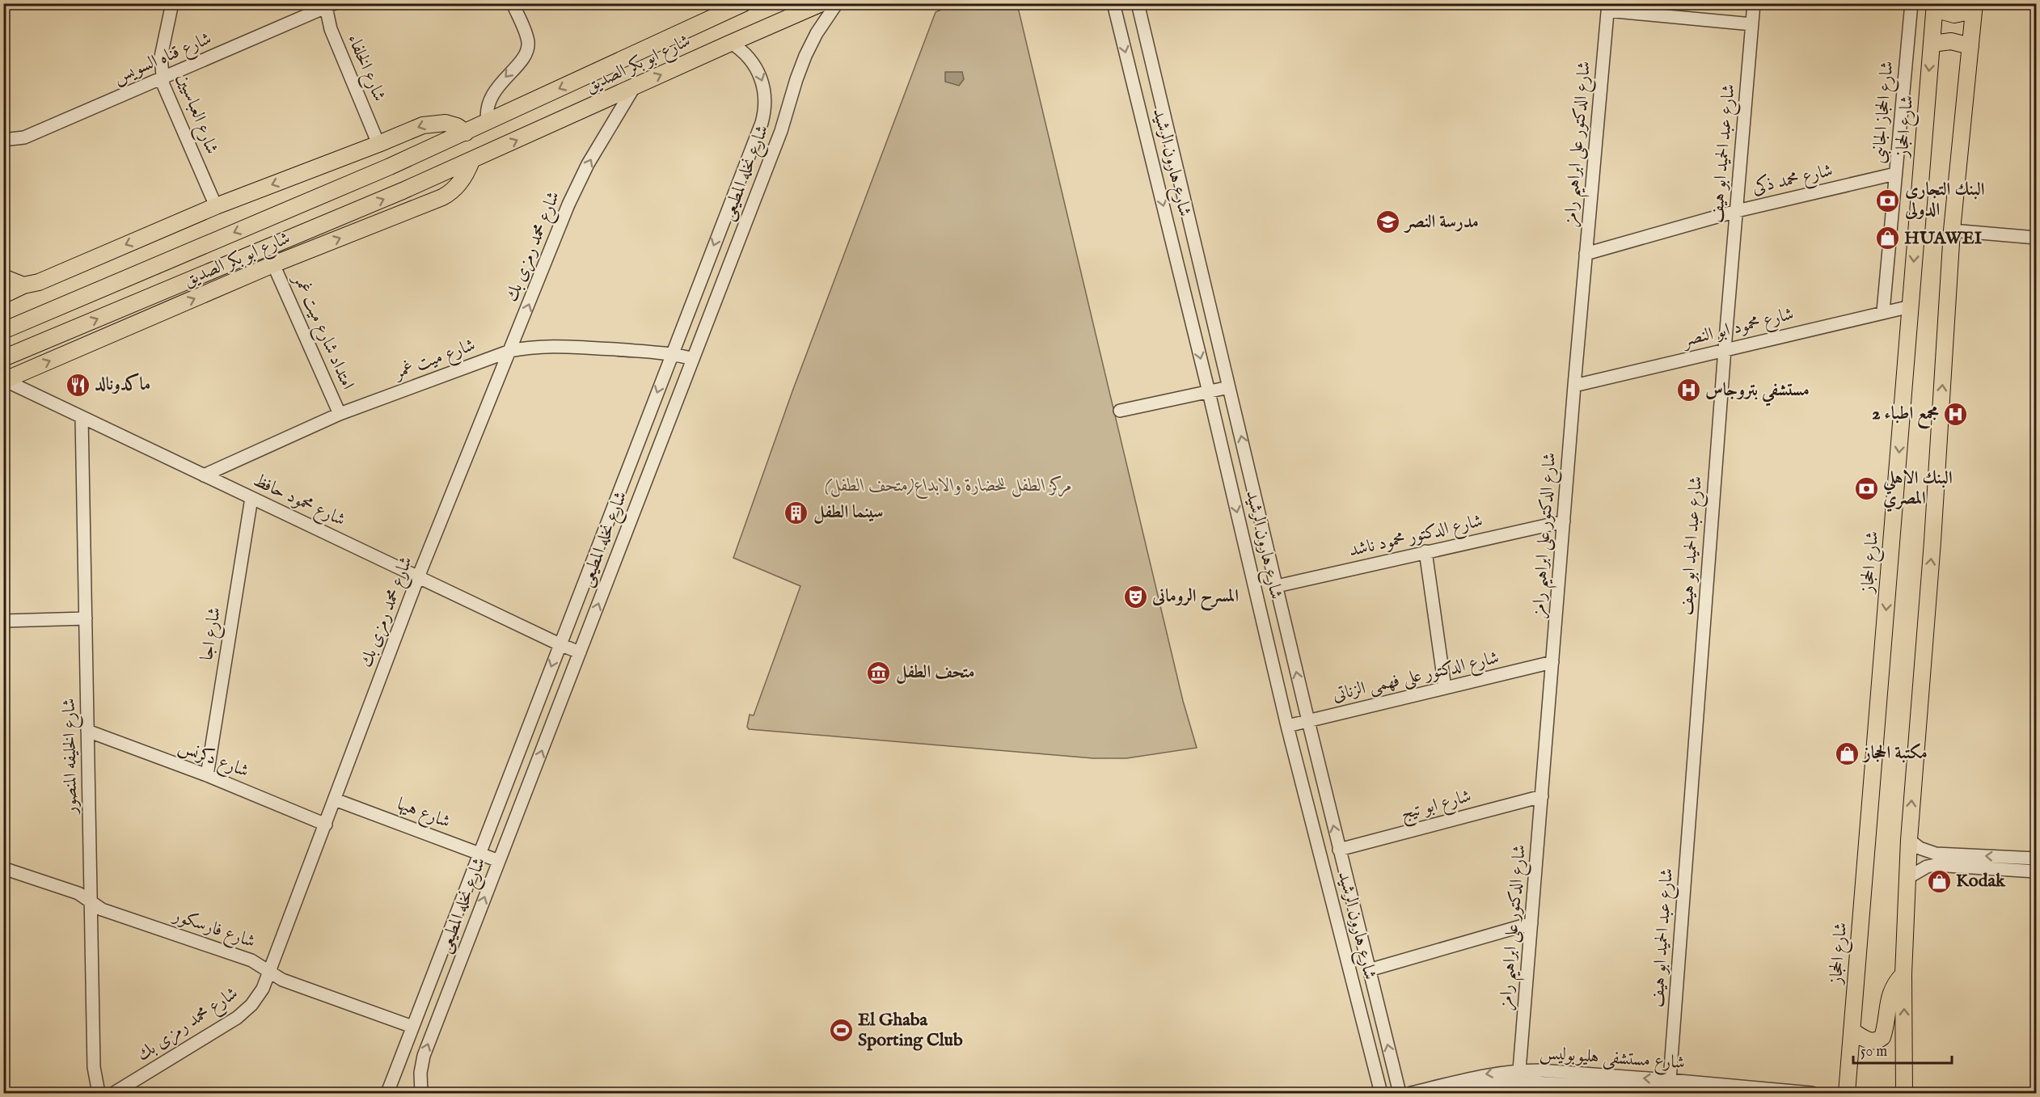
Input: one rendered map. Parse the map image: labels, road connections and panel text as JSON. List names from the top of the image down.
{
  "streets": {
    "main road": ["شارع ابو بكر الصديق", "شارع الحجاز"],
    "street": [
      "شارع قناه السويس",
      "شارع الخلفاء",
      "شارع الحجاز الجانبى",
      "شارع العباسيين",
      "شارع الدكتور على ابراهيم رامز",
      "شارع عبد الحميد ابو هيف",
      "شارع هارون الرشيد",
      "شارع نخله المطيعى",
      "شارع محمد ذكى",
      "شارع محمد رمزى بك",
      "شارع محمود ابو النصر",
      "امتداد شارع ميت غمر",
      "شارع ميت غمر",
      "شارع محمود حافظ",
      "شارع الدكتور محمود ناشد",
      "شارع اجا",
      "شارع الدكتور على فهمى الزناتى",
      "شارع الخليفه المنصور",
      "شارع دكرنس",
      "شارع ابو تيج",
      "شارع هيها",
      "شارع فارسكور",
      "شارع مستشفى هليوبوليس"
    ]
  },
  "crossings": [
    ["شارع قناه السويس", "شارع الخلفاء"],
    ["شارع قناه السويس", "شارع العباسيين"],
    ["شارع ابو بكر الصديق", "شارع نخله المطيعى"],
    ["شارع ابو بكر الصديق", "شارع محمد رمزى بك"],
    ["شارع ابو بكر الصديق", "امتداد شارع ميت غمر"],
    ["شارع ابو بكر الصديق", "شارع محمود حافظ"],
    ["شارع الحجاز الجانبى", "شارع محمد ذكى"],
    ["شارع الحجاز الجانبى", "شارع محمود ابو النصر"],
    ["شارع الحجاز", "شارع محمود ابو النصر"],
    ["شارع الدكتور على ابراهيم رامز", "شارع محمد ذكى"],
    ["شارع الدكتور على ابراهيم رامز", "شارع محمود ابو النصر"],
    ["شارع الدكتور على ابراهيم رامز", "شارع الدكتور محمود ناشد"],
    ["شارع الدكتور على ابراهيم رامز", "شارع الدكتور على فهمى الزناتى"],
    ["شارع الدكتور على ابراهيم رامز", "شارع ابو تيج"],
    ["شارع الدكتور على ابراهيم رامز", "شارع مستشفى هليوبوليس"],
    ["شارع عبد الحميد ابو هيف", "شارع محمد ذكى"],
    ["شارع عبد الحميد ابو هيف", "شارع محمود ابو النصر"],
    ["شارع عبد الحميد ابو هيف", "شارع مستشفى هليوبوليس"],
    ["شارع هارون الرشيد", "شارع الدكتور محمود ناشد"],
    ["شارع هارون الرشيد", "شارع الدكتور على فهمى الزناتى"],
    ["شارع هارون الرشيد", "شارع ابو تيج"],
    ["شارع نخله المطيعى", "شارع ميت غمر"],
    ["شارع نخله المطيعى", "شارع محمود حافظ"],
    ["شارع نخله المطيعى", "شارع هيها"],
    ["شارع نخله المطيعى", "شارع فارسكور"],
    ["شارع محمد رمزى بك", "شارع ميت غمر"],
    ["شارع محمد رمزى بك", "شارع محمود حافظ"],
    ["شارع محمد رمزى بك", "شارع دكرنس"],
    ["شارع محمد رمزى بك", "شارع هيها"],
    ["شارع محمد رمزى بك", "شارع فارسكور"],
    ["امتداد شارع ميت غمر", "شارع ميت غمر"],
    ["شارع ميت غمر", "شارع محمود حافظ"],
    ["شارع محمود حافظ", "شارع اجا"],
    ["شارع محمود حافظ", "شارع الخليفه المنصور"],
    ["شارع اجا", "شارع دكرنس"],
    ["شارع الخليفه المنصور", "شارع دكرنس"],
    ["شارع الخليفه المنصور", "شارع فارسكور"]
  ],
  "parks": ["مركز الطفل للحضارة والابداع(متحف الطفل)"],
  "places": {
    "bank": ["البنك التجارى الدولى", "البنك الاهلي المصري"],
    "school or university": ["مدرسة النصر"],
    "shop": ["HUAWEI", "مكتبة الحجاز", "Kodak"],
    "restaurant": ["ماكدونالد"],
    "hospital": ["مستشفي بتروجاس", "مجمع اطباء 2"],
    "building": ["سينما الطفل"],
    "theatre": ["المسرح الرومانى"],
    "museum": ["متحف الطفل"],
    "sports": ["El Ghaba Sporting Club"]
  },
  "scale_bar": "50 m"
}
